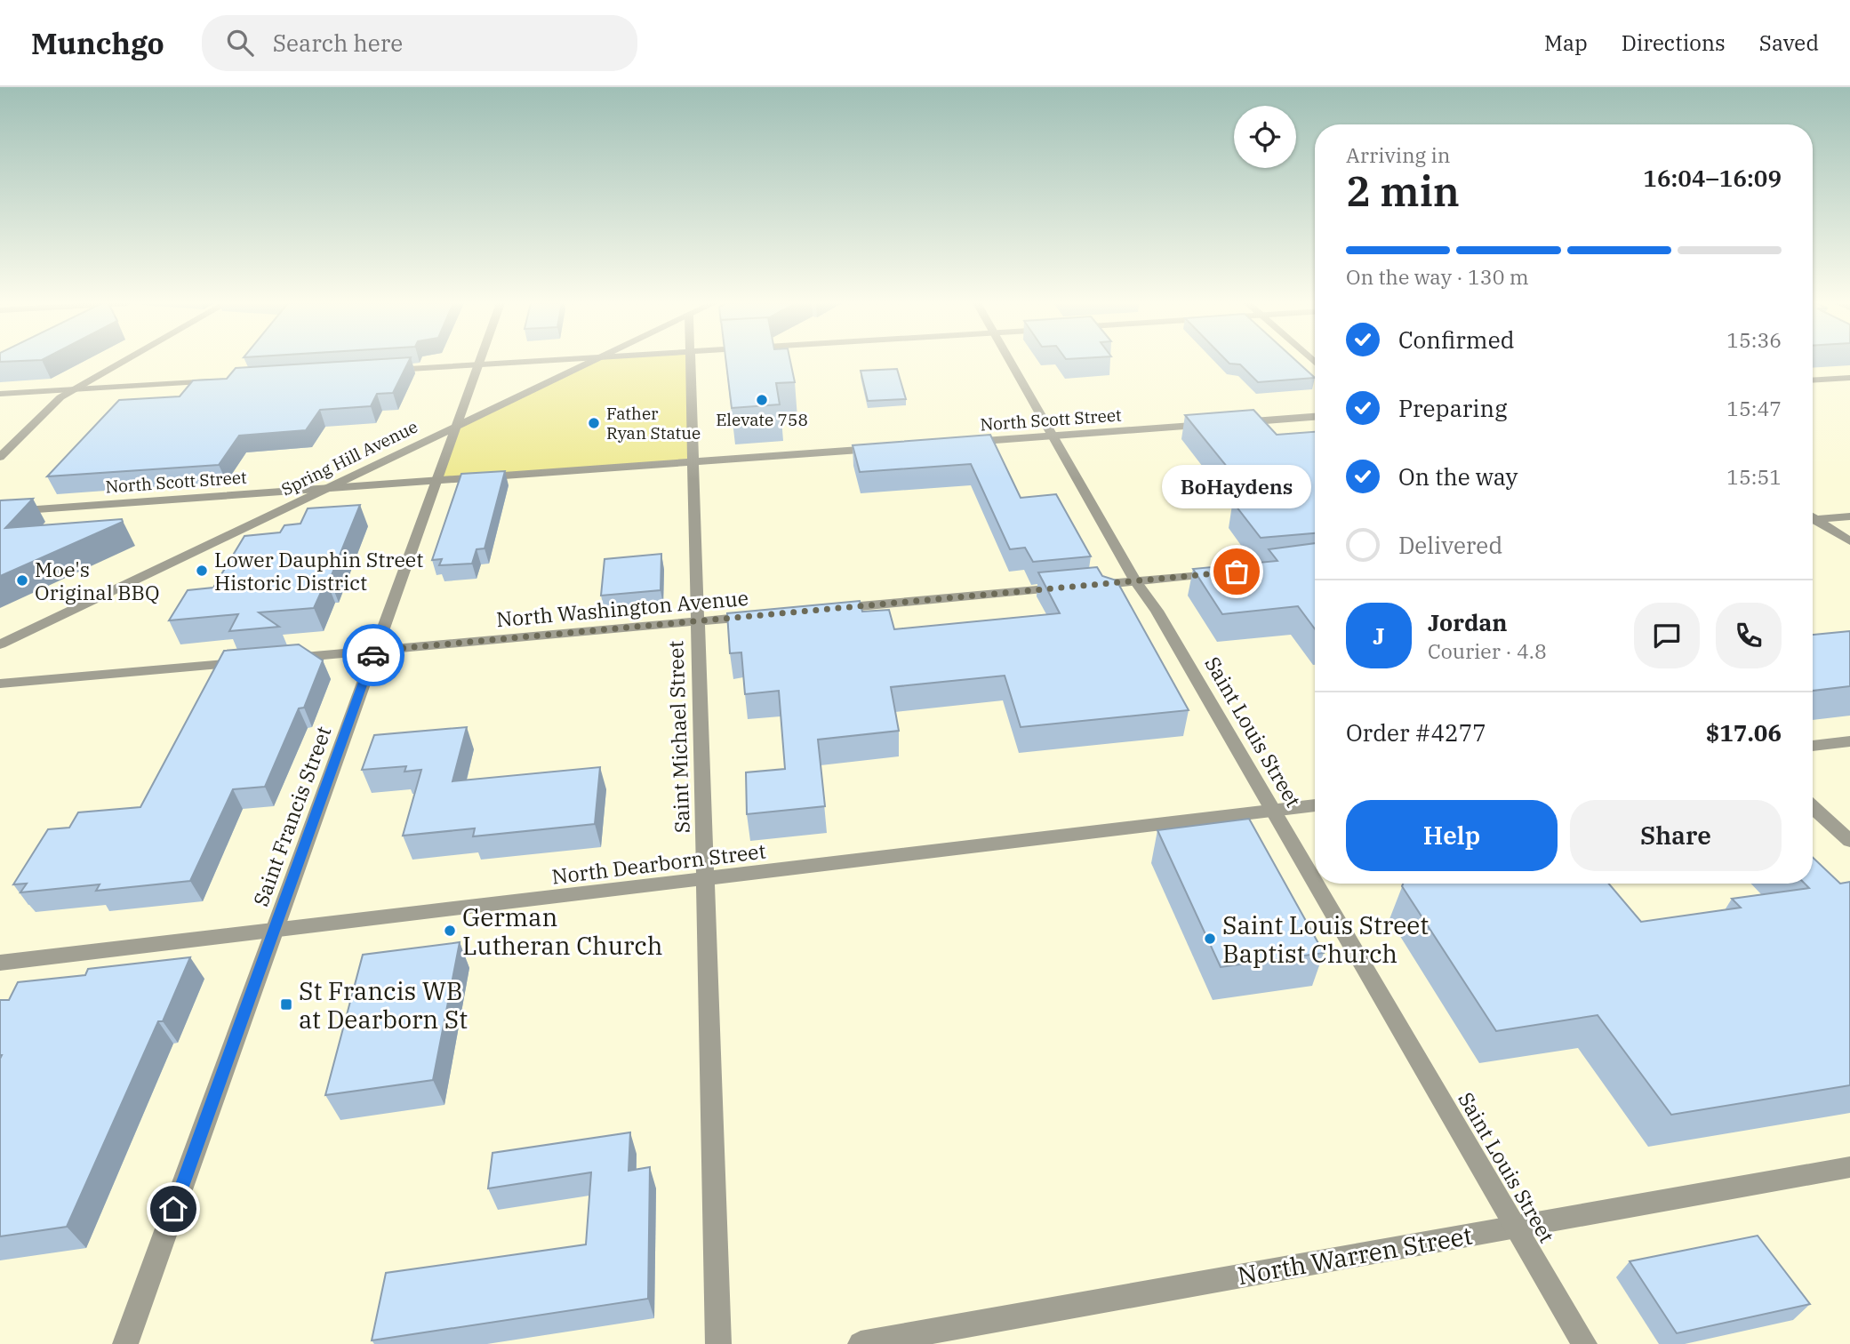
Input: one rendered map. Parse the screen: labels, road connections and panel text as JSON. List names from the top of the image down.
{
  "streets": {
    "street": [
      "North Scott Street",
      "Spring Hill Avenue",
      "North Washington Avenue",
      "Saint Louis Street",
      "Saint Michael Street",
      "Saint Francis Street",
      "North Dearborn Street",
      "North Warren Street"
    ]
  },
  "crossings": [
    ["North Scott Street", "Spring Hill Avenue"],
    ["North Scott Street", "Saint Louis Street"],
    ["North Scott Street", "Saint Michael Street"],
    ["North Scott Street", "Saint Francis Street"],
    ["Spring Hill Avenue", "Saint Francis Street"],
    ["North Washington Avenue", "Saint Michael Street"],
    ["North Washington Avenue", "Saint Francis Street"],
    ["Saint Louis Street", "North Dearborn Street"],
    ["Saint Louis Street", "North Warren Street"],
    ["Saint Michael Street", "North Dearborn Street"],
    ["Saint Francis Street", "North Dearborn Street"]
  ],
  "places": {
    "other": [
      "Elevate 758",
      "Father Ryan Statue",
      "Lower Dauphin Street Historic District",
      "BoHaydens",
      "Moe's Original BBQ",
      "German Lutheran Church",
      "Saint Louis Street Baptist Church"
    ],
    "transit": ["St Francis WB at Dearborn St"]
  },
  "page": {
    "header": "Munchgo",
    "search": "Search here",
    "nav": ["Map", "Directions", "Saved"],
    "heading": ["2 min", "Arriving in", "16:04–16:09"],
    "panel": [
      "Jordan",
      "Courier · 4.8",
      "Order #4277",
      "$17.06"
    ],
    "bar": "On the way · 130 m",
    "list": [
      ["Confirmed", "15:36"],
      ["Preparing", "15:47"],
      ["On the way", "15:51"],
      "Delivered"
    ],
    "bubble": "BoHaydens",
    "round": "J",
    "buttons": ["Help", "Share"]
  }
}
